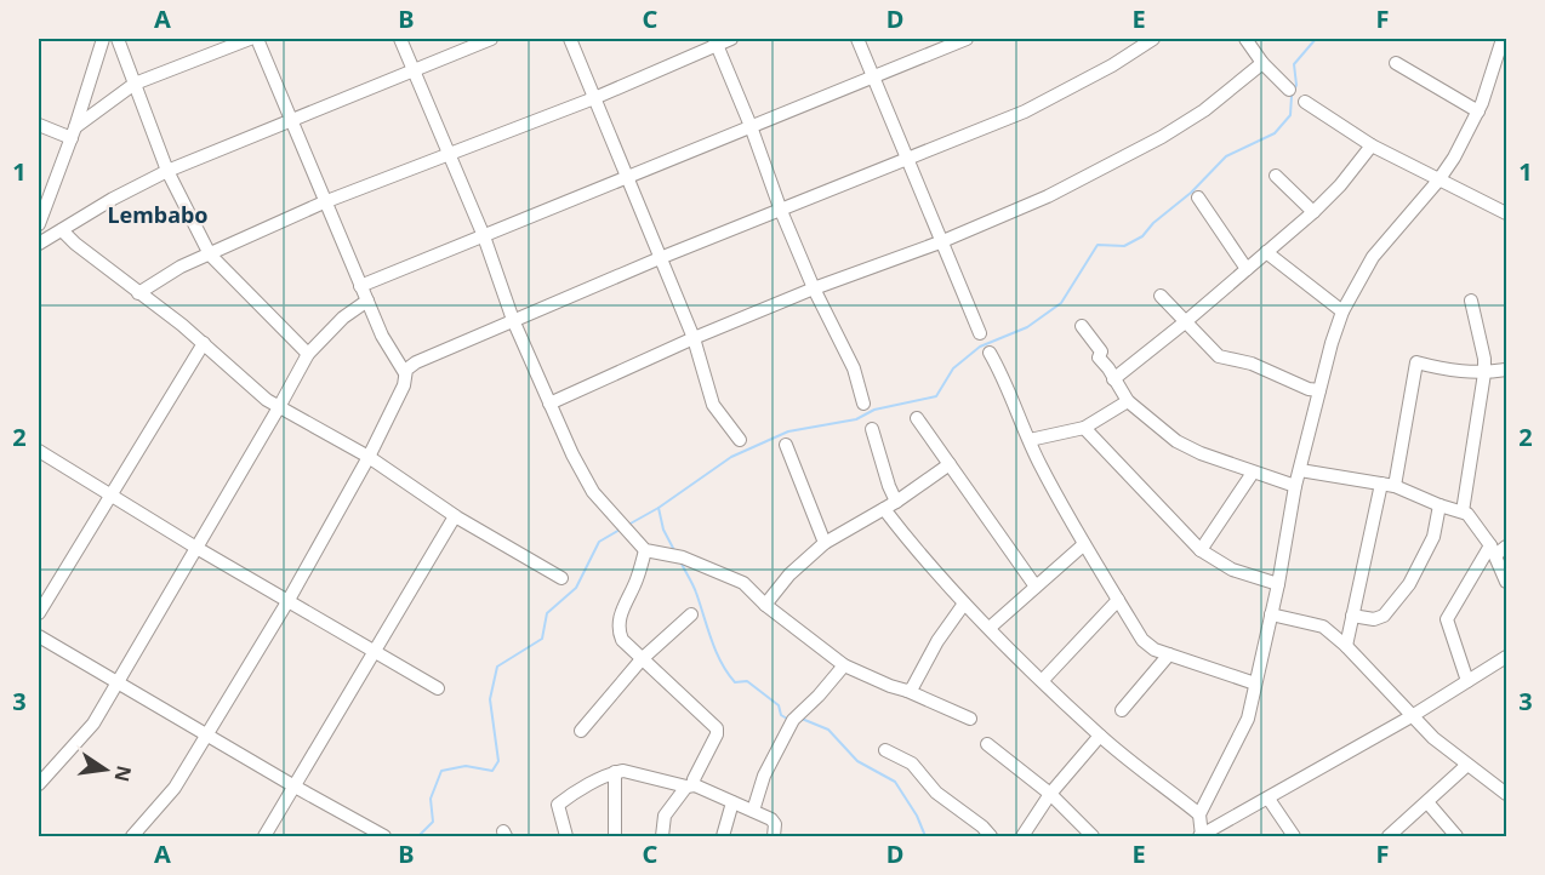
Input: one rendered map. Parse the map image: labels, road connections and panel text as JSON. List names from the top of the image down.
{
  "districts": ["Lembabo"],
  "north": "right",
  "grid": {
    "columns": [
      "A",
      "B",
      "C",
      "D",
      "E",
      "F"
    ],
    "rows": ["1", "2", "3"]
  }
}
